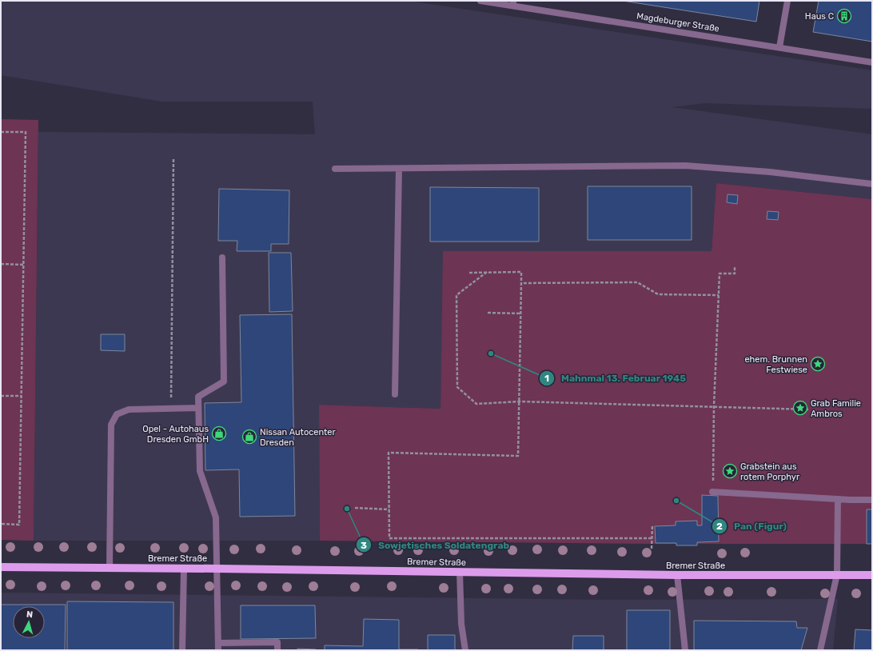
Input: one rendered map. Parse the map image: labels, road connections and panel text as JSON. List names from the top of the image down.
{
  "streets": {
    "main road": ["Bremer Straße"],
    "street": ["Magdeburger Straße"]
  },
  "places": {
    "building": ["Haus C"],
    "other": ["Mahnmal 13. Februar 1945", "Pan (Figur)", "Sowjetisches Soldatengrab"],
    "place": ["ehem. Brunnen Festwiese", "Grab Familie Ambros", "Grabstein aus rotem Porphyr"],
    "shop": ["Opel - Autohaus Dresden GmbH", "Nissan Autocenter Dresden"]
  },
  "north": "top"
}
